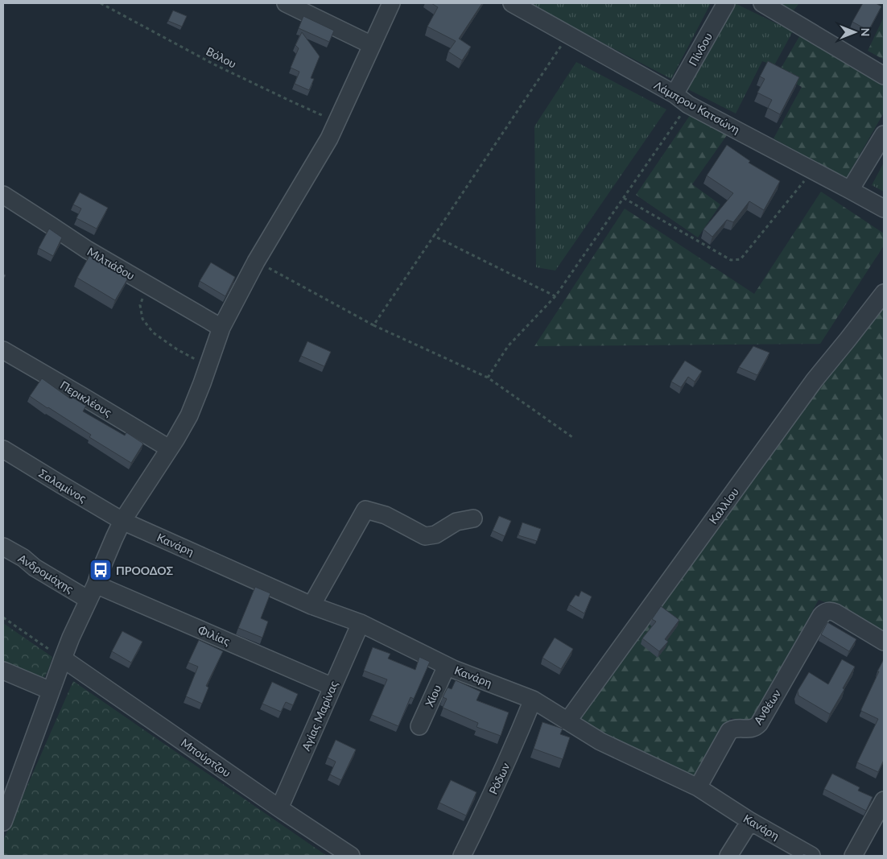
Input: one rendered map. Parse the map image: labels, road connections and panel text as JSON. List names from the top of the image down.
{
  "streets": {
    "street": [
      "Πίνδου",
      "Λάμπρου Κατσώνη",
      "Μιλτιάδου",
      "Περικλέους",
      "Σαλαμίνος",
      "Καλλίου",
      "Κανάρη",
      "Ανδρομάχης",
      "Φιλίας",
      "Χίου",
      "Ανθέων",
      "Αγίας Μαρίνας",
      "Μπούρτζου",
      "Ρόδων"
    ],
    "path": ["Βόλου"]
  },
  "crossings": [
    ["Πίνδου", "Λάμπρου Κατσώνη"],
    ["Σαλαμίνος", "Κανάρη"],
    ["Καλλίου", "Κανάρη"],
    ["Κανάρη", "Χίου"],
    ["Κανάρη", "Ανθέων"],
    ["Κανάρη", "Αγίας Μαρίνας"],
    ["Κανάρη", "Ρόδων"],
    ["Ανδρομάχης", "Φιλίας"],
    ["Φιλίας", "Αγίας Μαρίνας"],
    ["Αγίας Μαρίνας", "Μπούρτζου"]
  ],
  "places": {
    "bus stop": ["ΠΡΟΟΔΟΣ"]
  },
  "north": "right"
}
